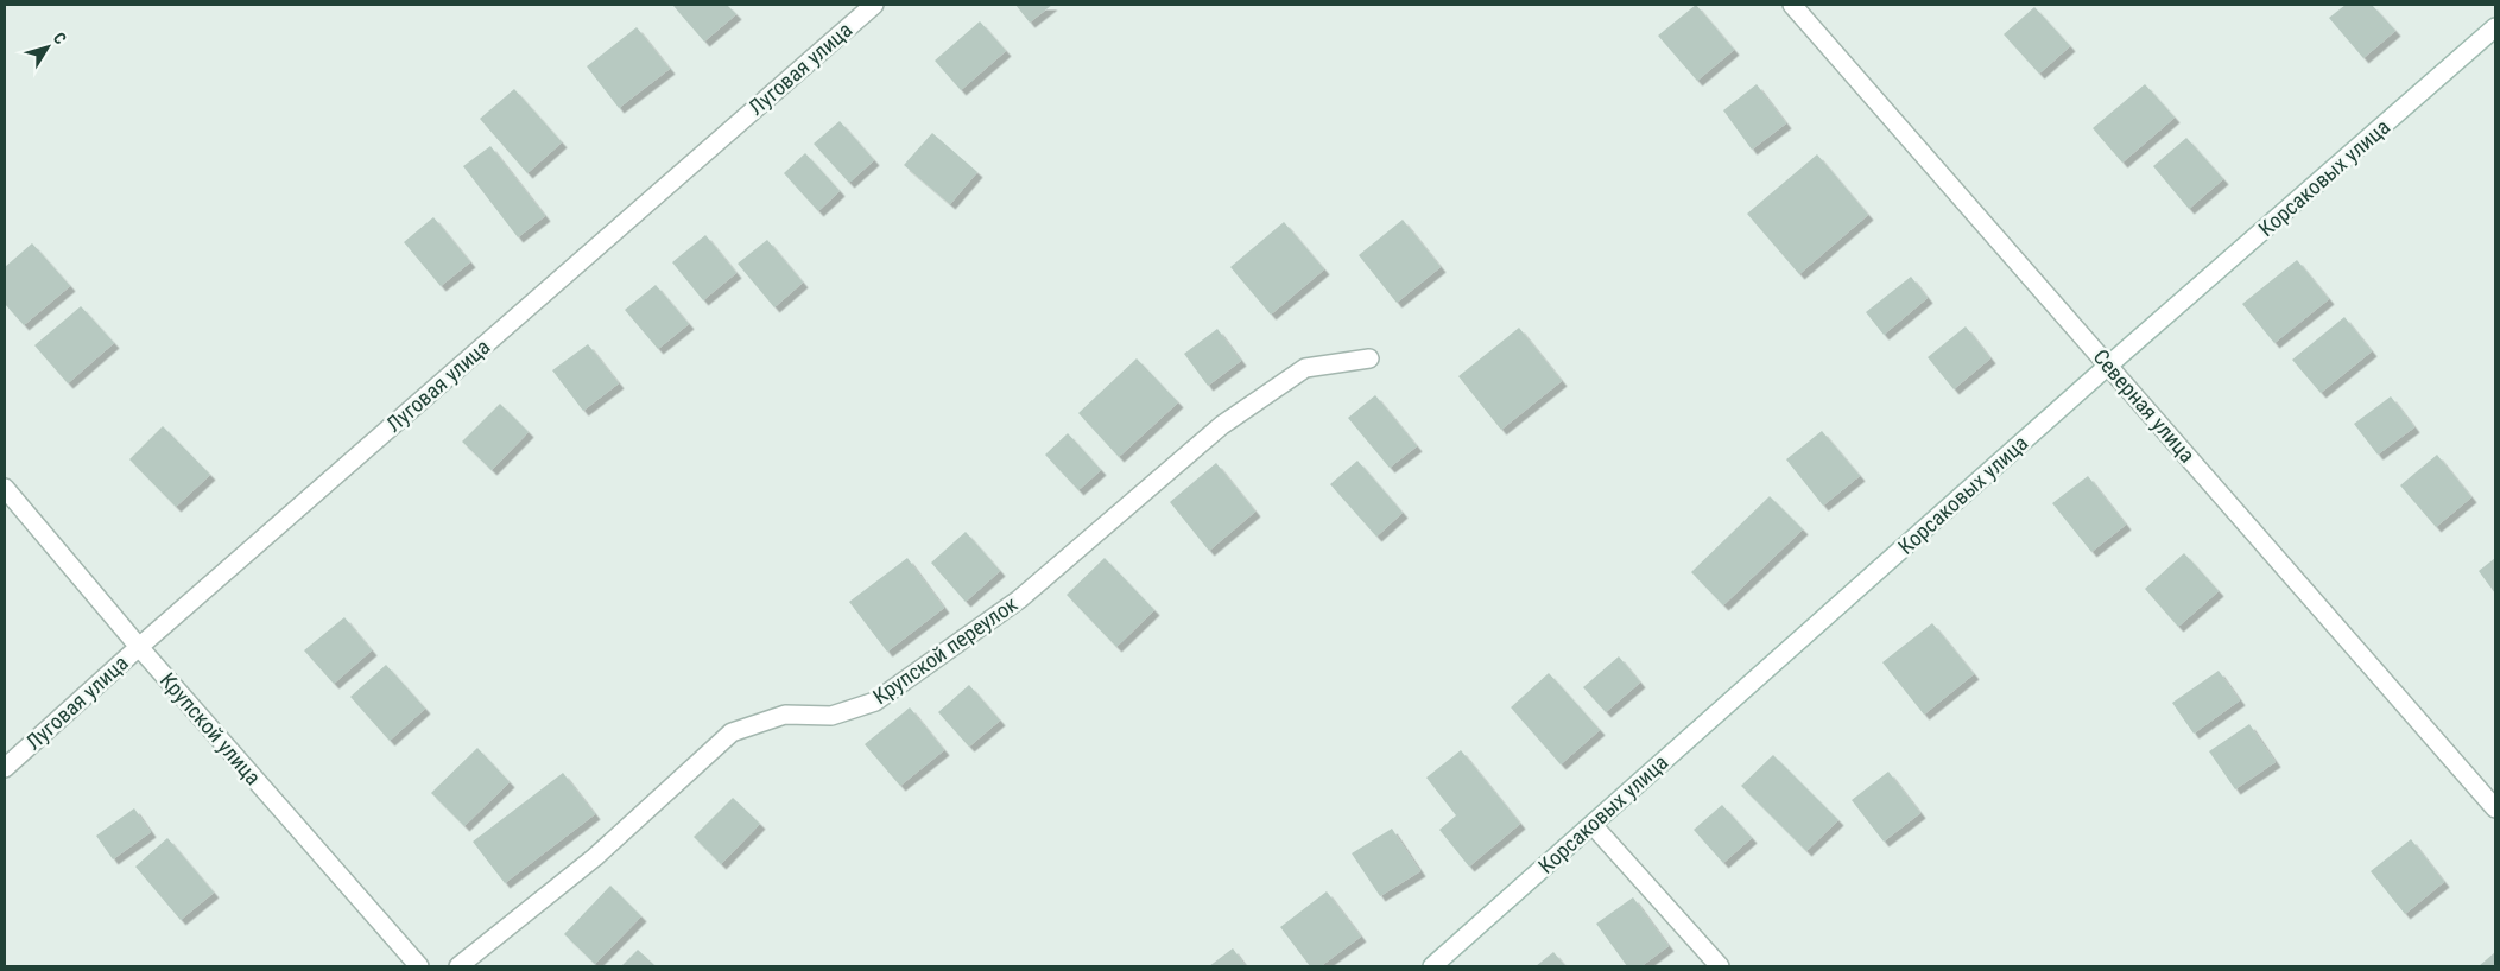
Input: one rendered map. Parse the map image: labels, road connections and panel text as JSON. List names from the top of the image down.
{
  "streets": {
    "street": [
      "Луговая улица",
      "Корсаковых улица",
      "Северная улица",
      "Крупской переулок",
      "Крупской улица"
    ]
  },
  "crossings": [
    ["Луговая улица", "Крупской улица"],
    ["Корсаковых улица", "Северная улица"]
  ],
  "north": "top right"
}
